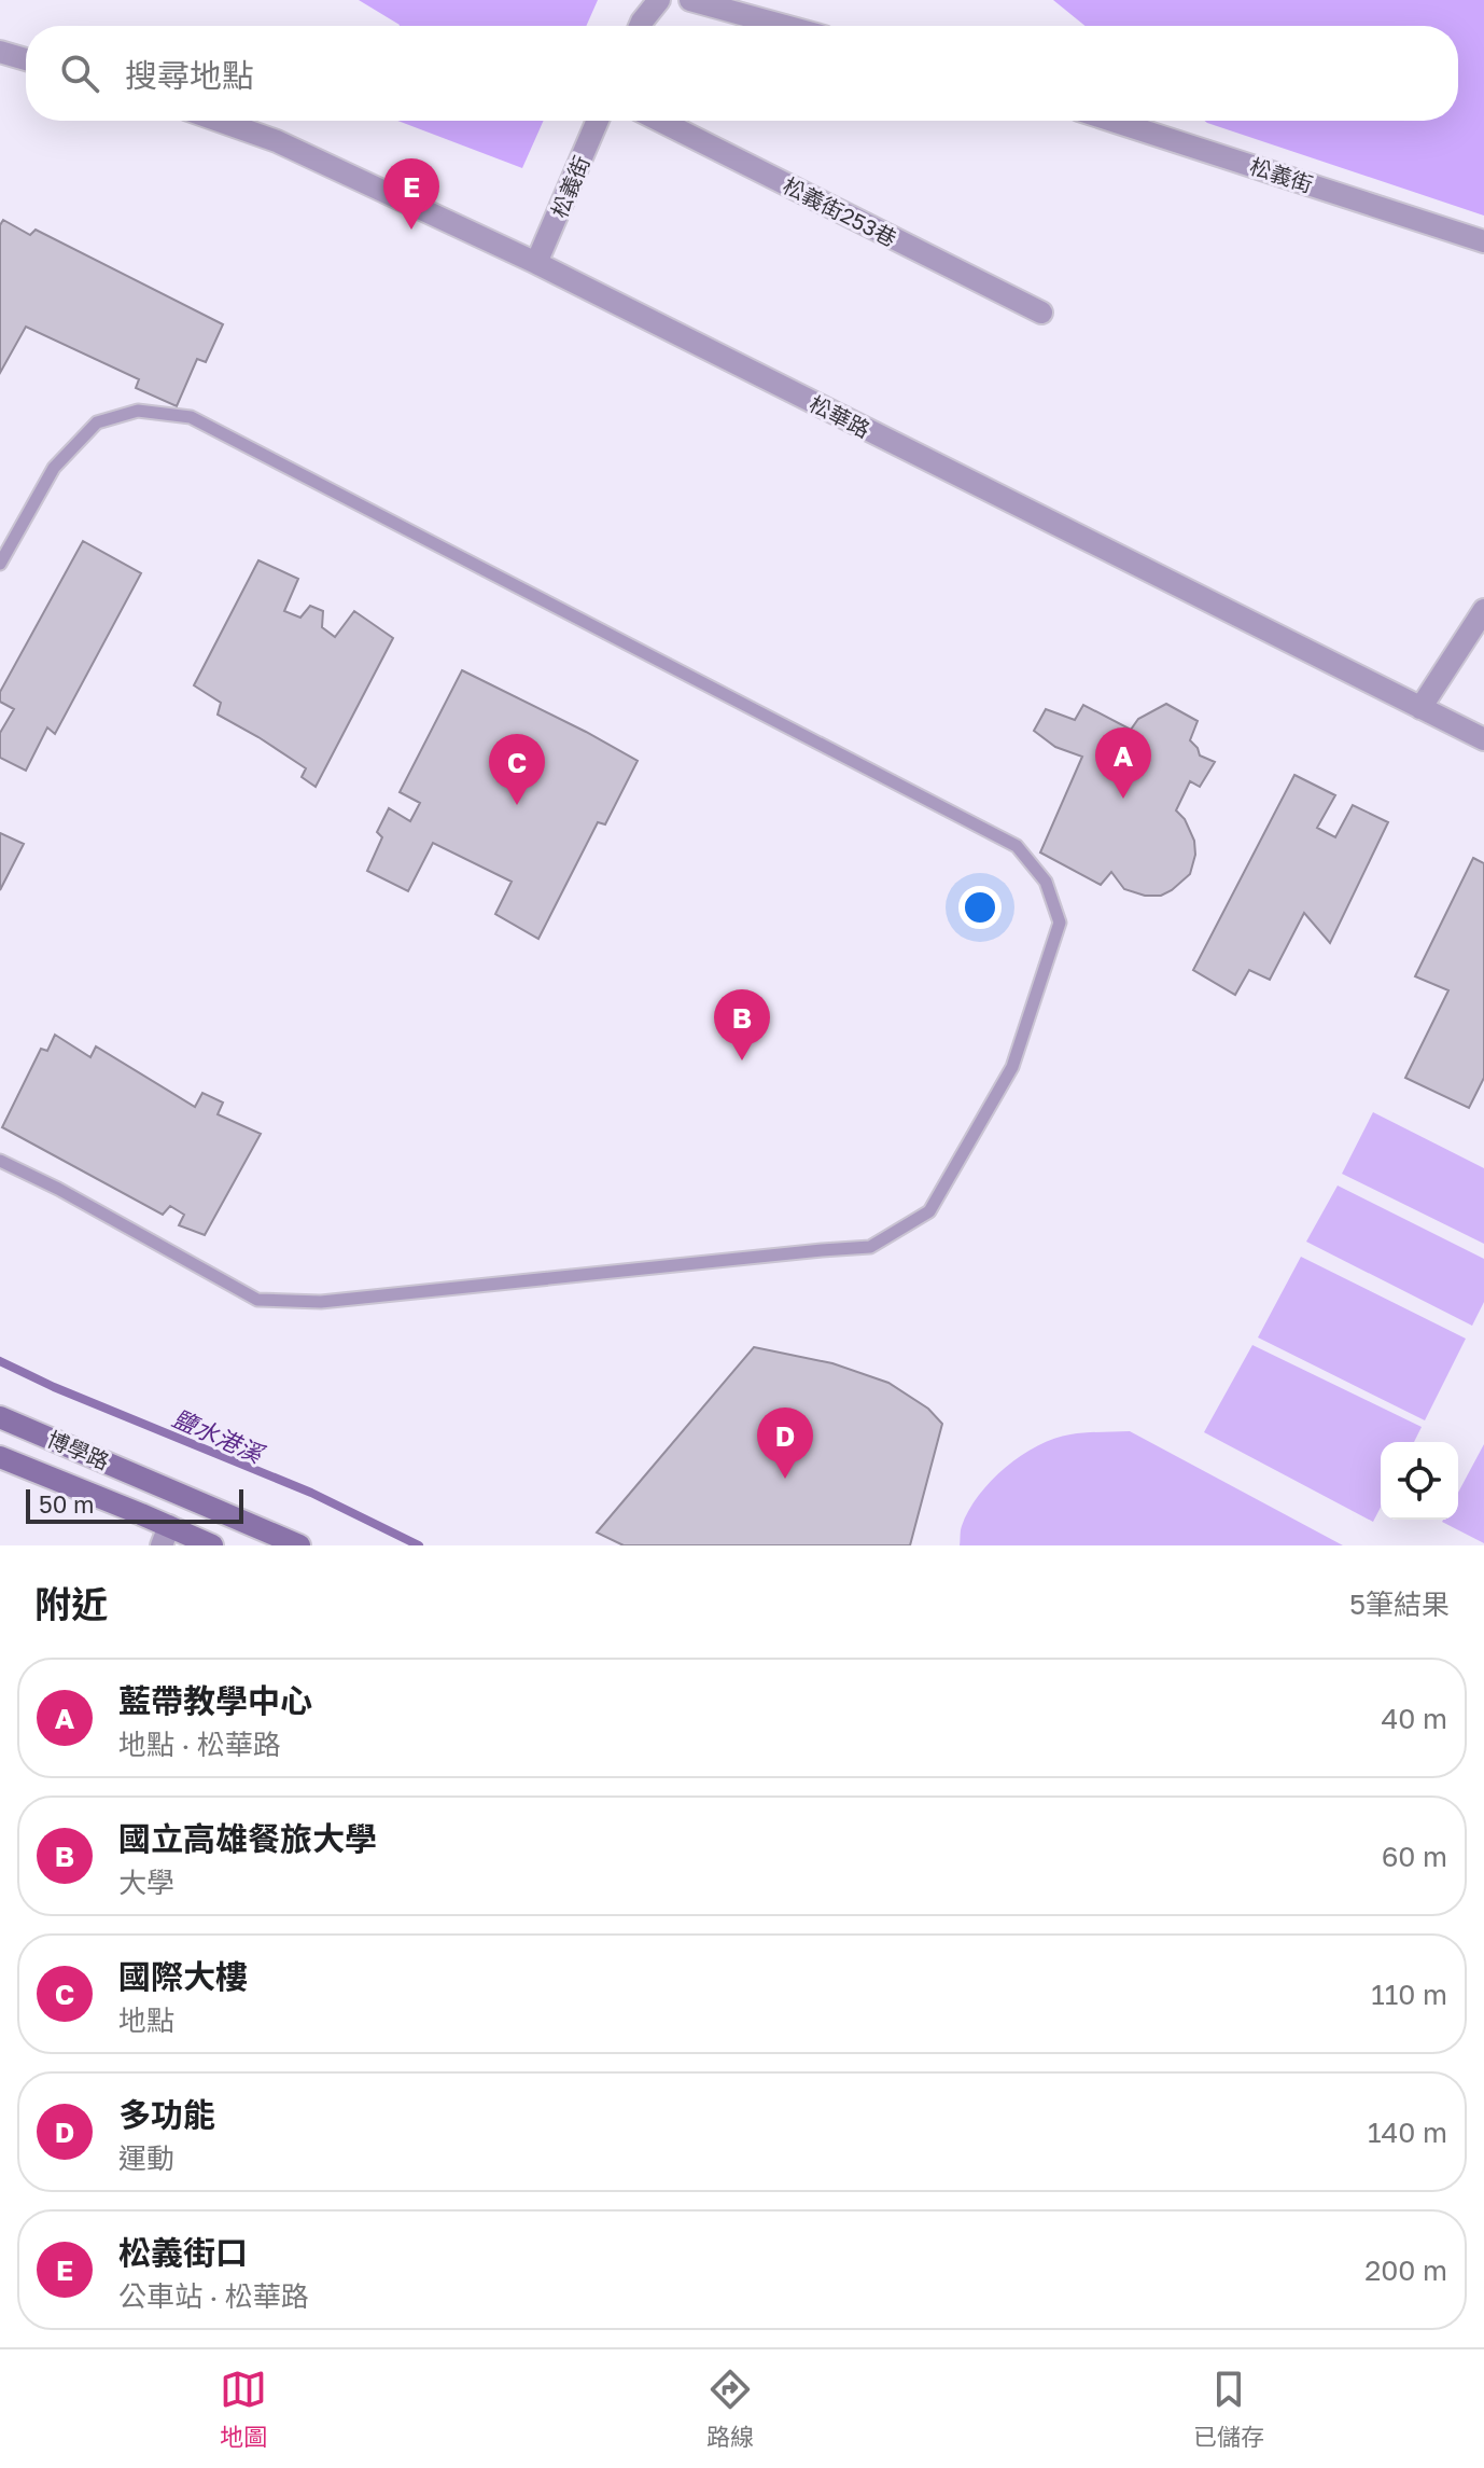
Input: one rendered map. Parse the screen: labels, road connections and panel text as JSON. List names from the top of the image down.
{
  "streets": {
    "street": [
      "松義街",
      "松義街253巷",
      "松華路",
      "博學路"
    ]
  },
  "crossings": [
    ["松義街", "松華路"]
  ],
  "water": ["鹽水港溪"],
  "scale_bar": "50 m",
  "page": {
    "search": "搜尋地點",
    "pins": [
      "E",
      "A",
      "C",
      "B",
      "D"
    ],
    "scale": "50 m",
    "heading": ["附近", "5筆結果"],
    "list": [
      {
        "mark": "A",
        "name": "藍帶教學中心",
        "note": "地點 · 松華路",
        "value": "40 m"
      },
      {
        "mark": "B",
        "name": "國立高雄餐旅大學",
        "note": "大學",
        "value": "60 m"
      },
      {
        "mark": "C",
        "name": "國際大樓",
        "note": "地點",
        "value": "110 m"
      },
      {
        "mark": "D",
        "name": "多功能",
        "note": "運動",
        "value": "140 m"
      },
      {
        "mark": "E",
        "name": "松義街口",
        "note": "公車站 · 松華路",
        "value": "200 m"
      }
    ],
    "nav": ["地圖", "路線", "已儲存"]
  }
}
